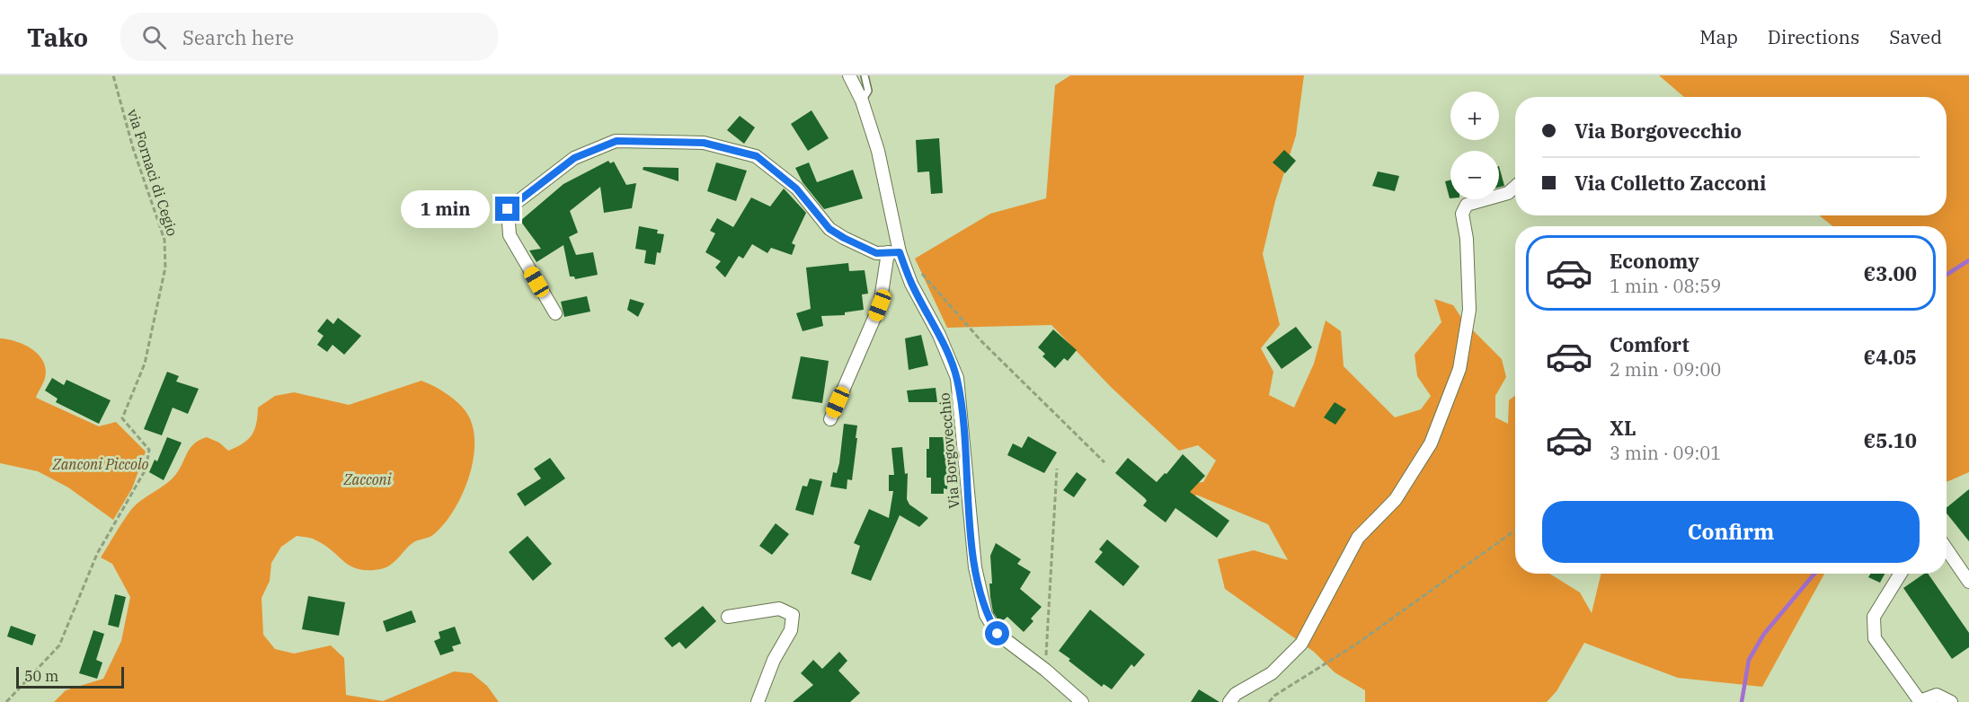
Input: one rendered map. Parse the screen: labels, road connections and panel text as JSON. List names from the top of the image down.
{
  "streets": {
    "street": ["Via Borgovecchio"],
    "path": ["via Fornaci di Cegio"]
  },
  "parks": ["Zanconi Piccolo", "Zacconi"],
  "scale_bar": "50 m",
  "page": {
    "header": "Tako",
    "search": "Search here",
    "nav": ["Map", "Directions", "Saved"],
    "map_buttons": ["+", "−"],
    "banner": ["Via Borgovecchio", "Via Colletto Zacconi"],
    "bubble": "1 min",
    "list": [
      {
        "name": "Economy",
        "note": "1 min · 08:59",
        "value": "€3.00"
      },
      {
        "name": "Comfort",
        "note": "2 min · 09:00",
        "value": "€4.05"
      },
      {
        "name": "XL",
        "note": "3 min · 09:01",
        "value": "€5.10"
      }
    ],
    "buttons": "Confirm",
    "scale": "50 m"
  }
}
